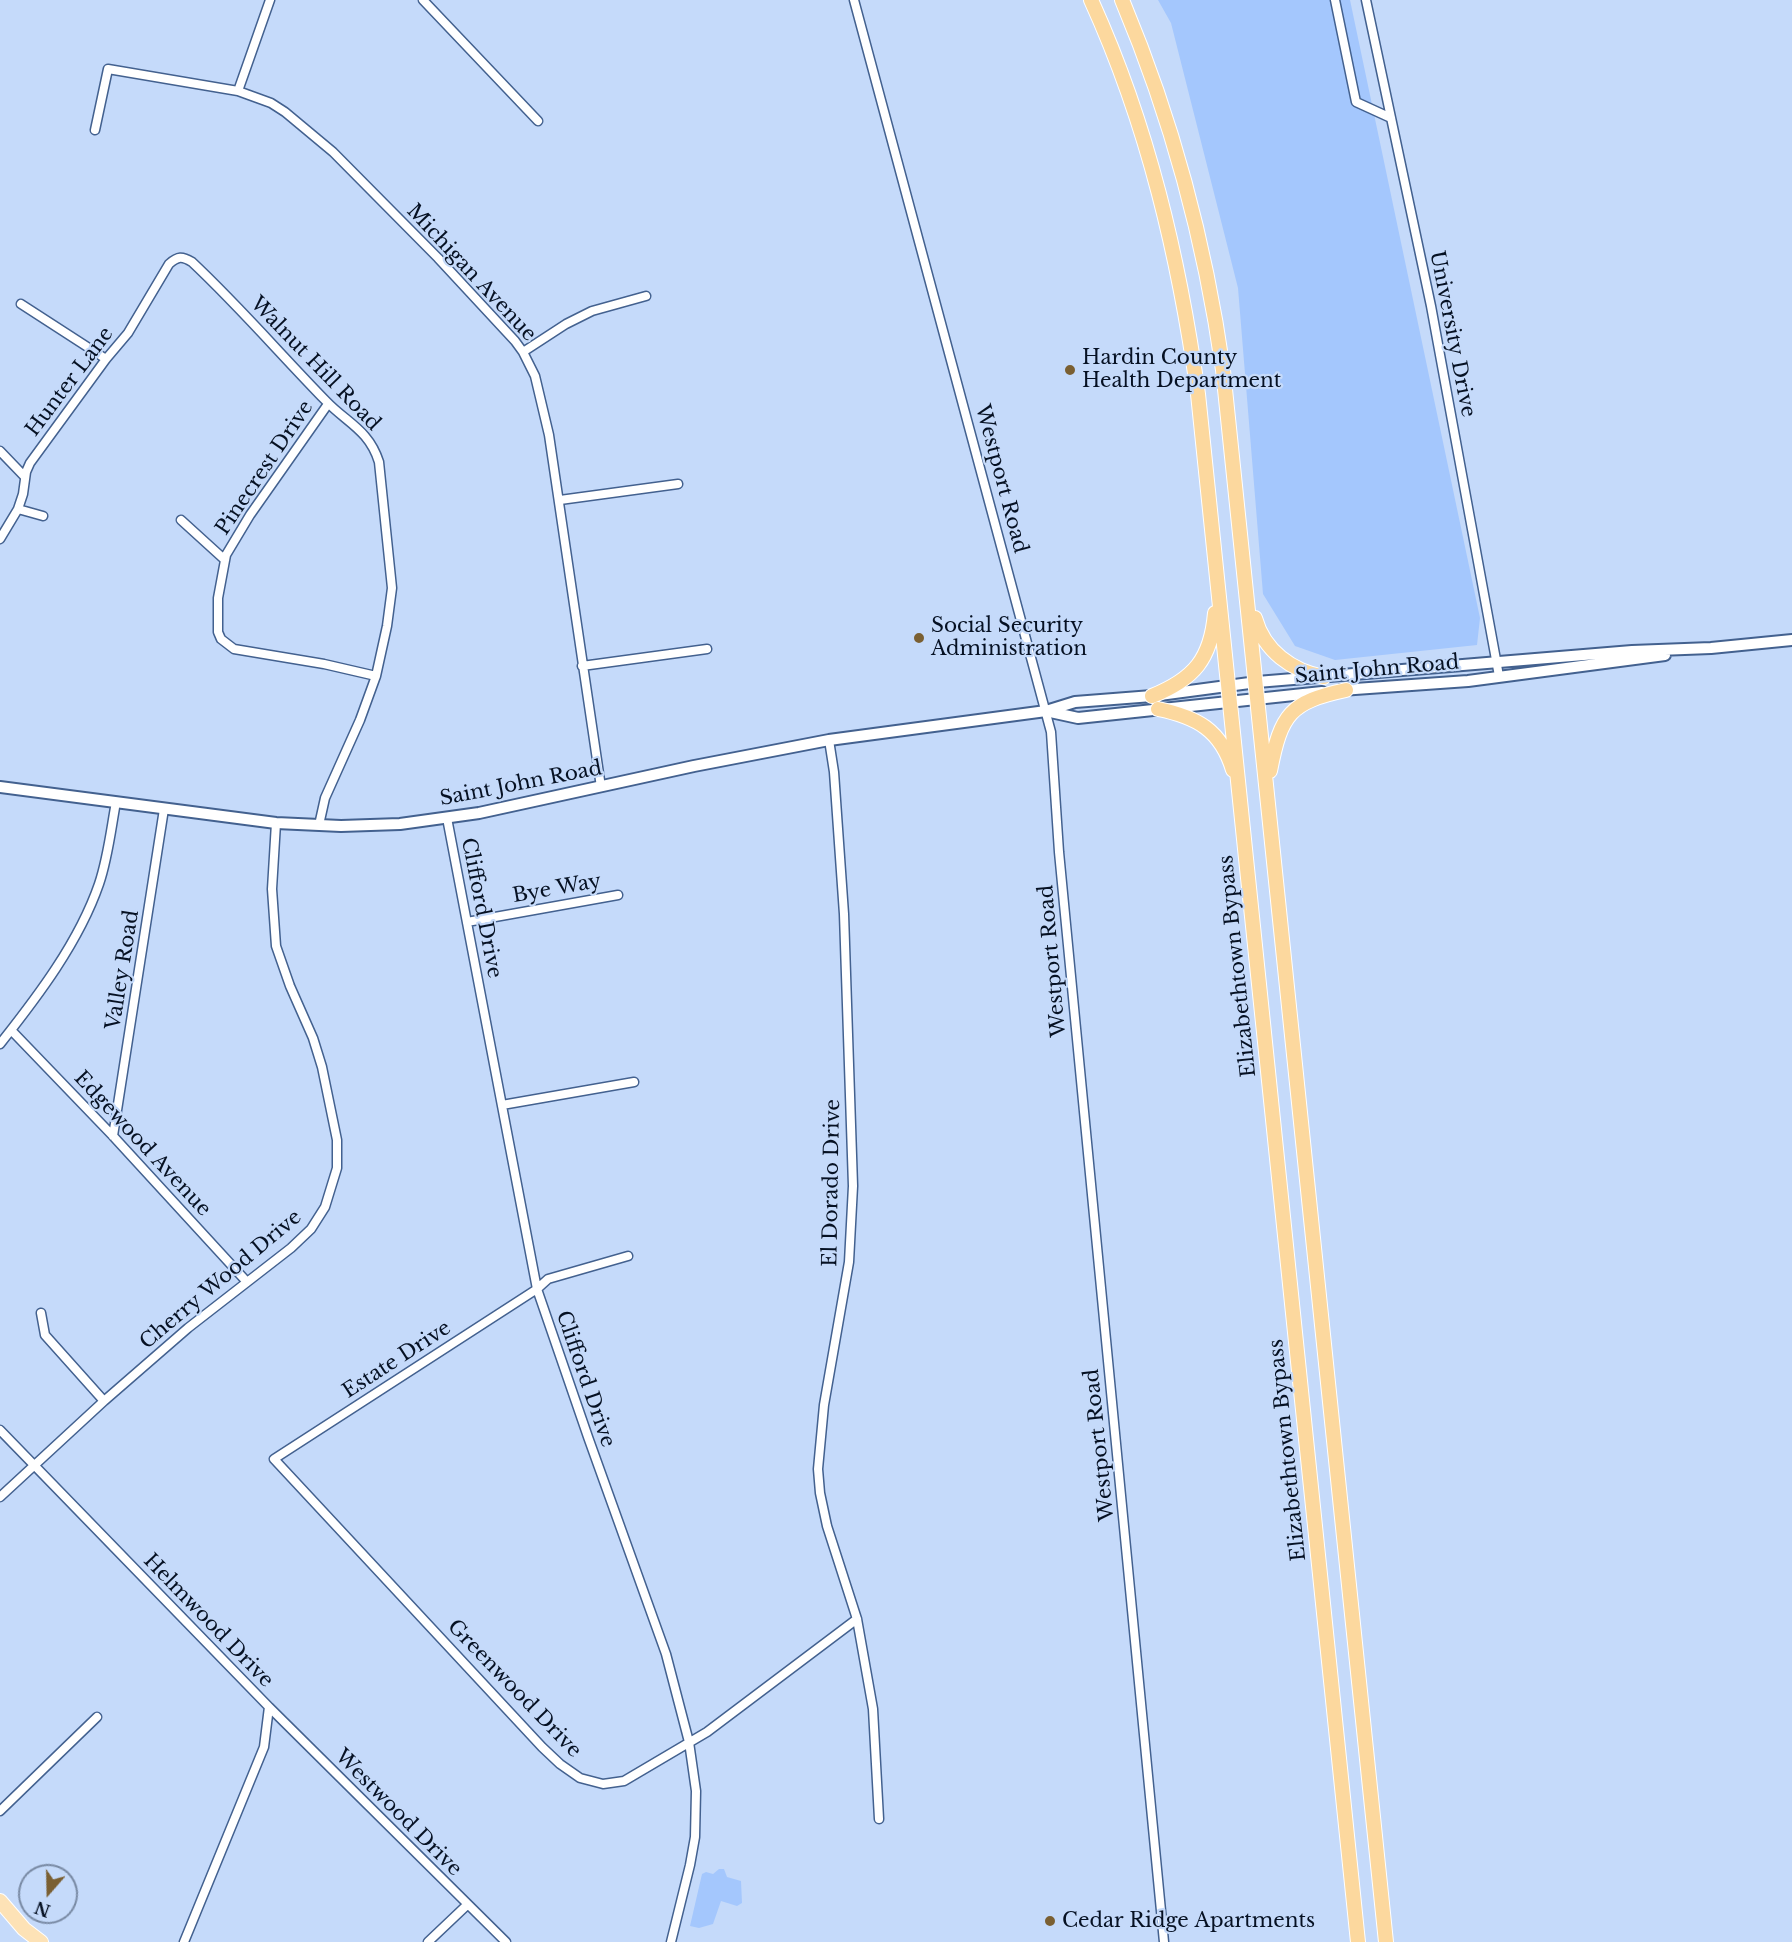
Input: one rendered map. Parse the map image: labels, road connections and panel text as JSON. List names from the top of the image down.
{
  "streets": {
    "highway": ["Elizabethtown Bypass"],
    "street": [
      "Michigan Avenue",
      "University Drive",
      "Walnut Hill Road",
      "Hunter Lane",
      "Pinecrest Drive",
      "Westport Road",
      "Saint John Road",
      "Bye Way",
      "Clifford Drive",
      "Valley Road",
      "Edgewood Avenue",
      "El Dorado Drive",
      "Cherry Wood Drive",
      "Estate Drive",
      "Helmwood Drive",
      "Greenwood Drive",
      "Westwood Drive"
    ]
  },
  "crossings": [
    ["Michigan Avenue", "Saint John Road"],
    ["University Drive", "Saint John Road"],
    ["Walnut Hill Road", "Hunter Lane"],
    ["Walnut Hill Road", "Pinecrest Drive"],
    ["Walnut Hill Road", "Saint John Road"],
    ["Westport Road", "Saint John Road"],
    ["Saint John Road", "Clifford Drive"],
    ["Saint John Road", "Elizabethtown Bypass"],
    ["Saint John Road", "Valley Road"],
    ["Saint John Road", "El Dorado Drive"],
    ["Saint John Road", "Cherry Wood Drive"],
    ["Bye Way", "Clifford Drive"],
    ["Clifford Drive", "Estate Drive"],
    ["Clifford Drive", "Greenwood Drive"],
    ["Valley Road", "Edgewood Avenue"],
    ["Edgewood Avenue", "Cherry Wood Drive"],
    ["El Dorado Drive", "Greenwood Drive"],
    ["Cherry Wood Drive", "Helmwood Drive"],
    ["Estate Drive", "Greenwood Drive"],
    ["Helmwood Drive", "Westwood Drive"]
  ],
  "places": ["Hardin County Health Department", "Social Security Administration", "Cedar Ridge Apartments"],
  "north": "bottom"
}
